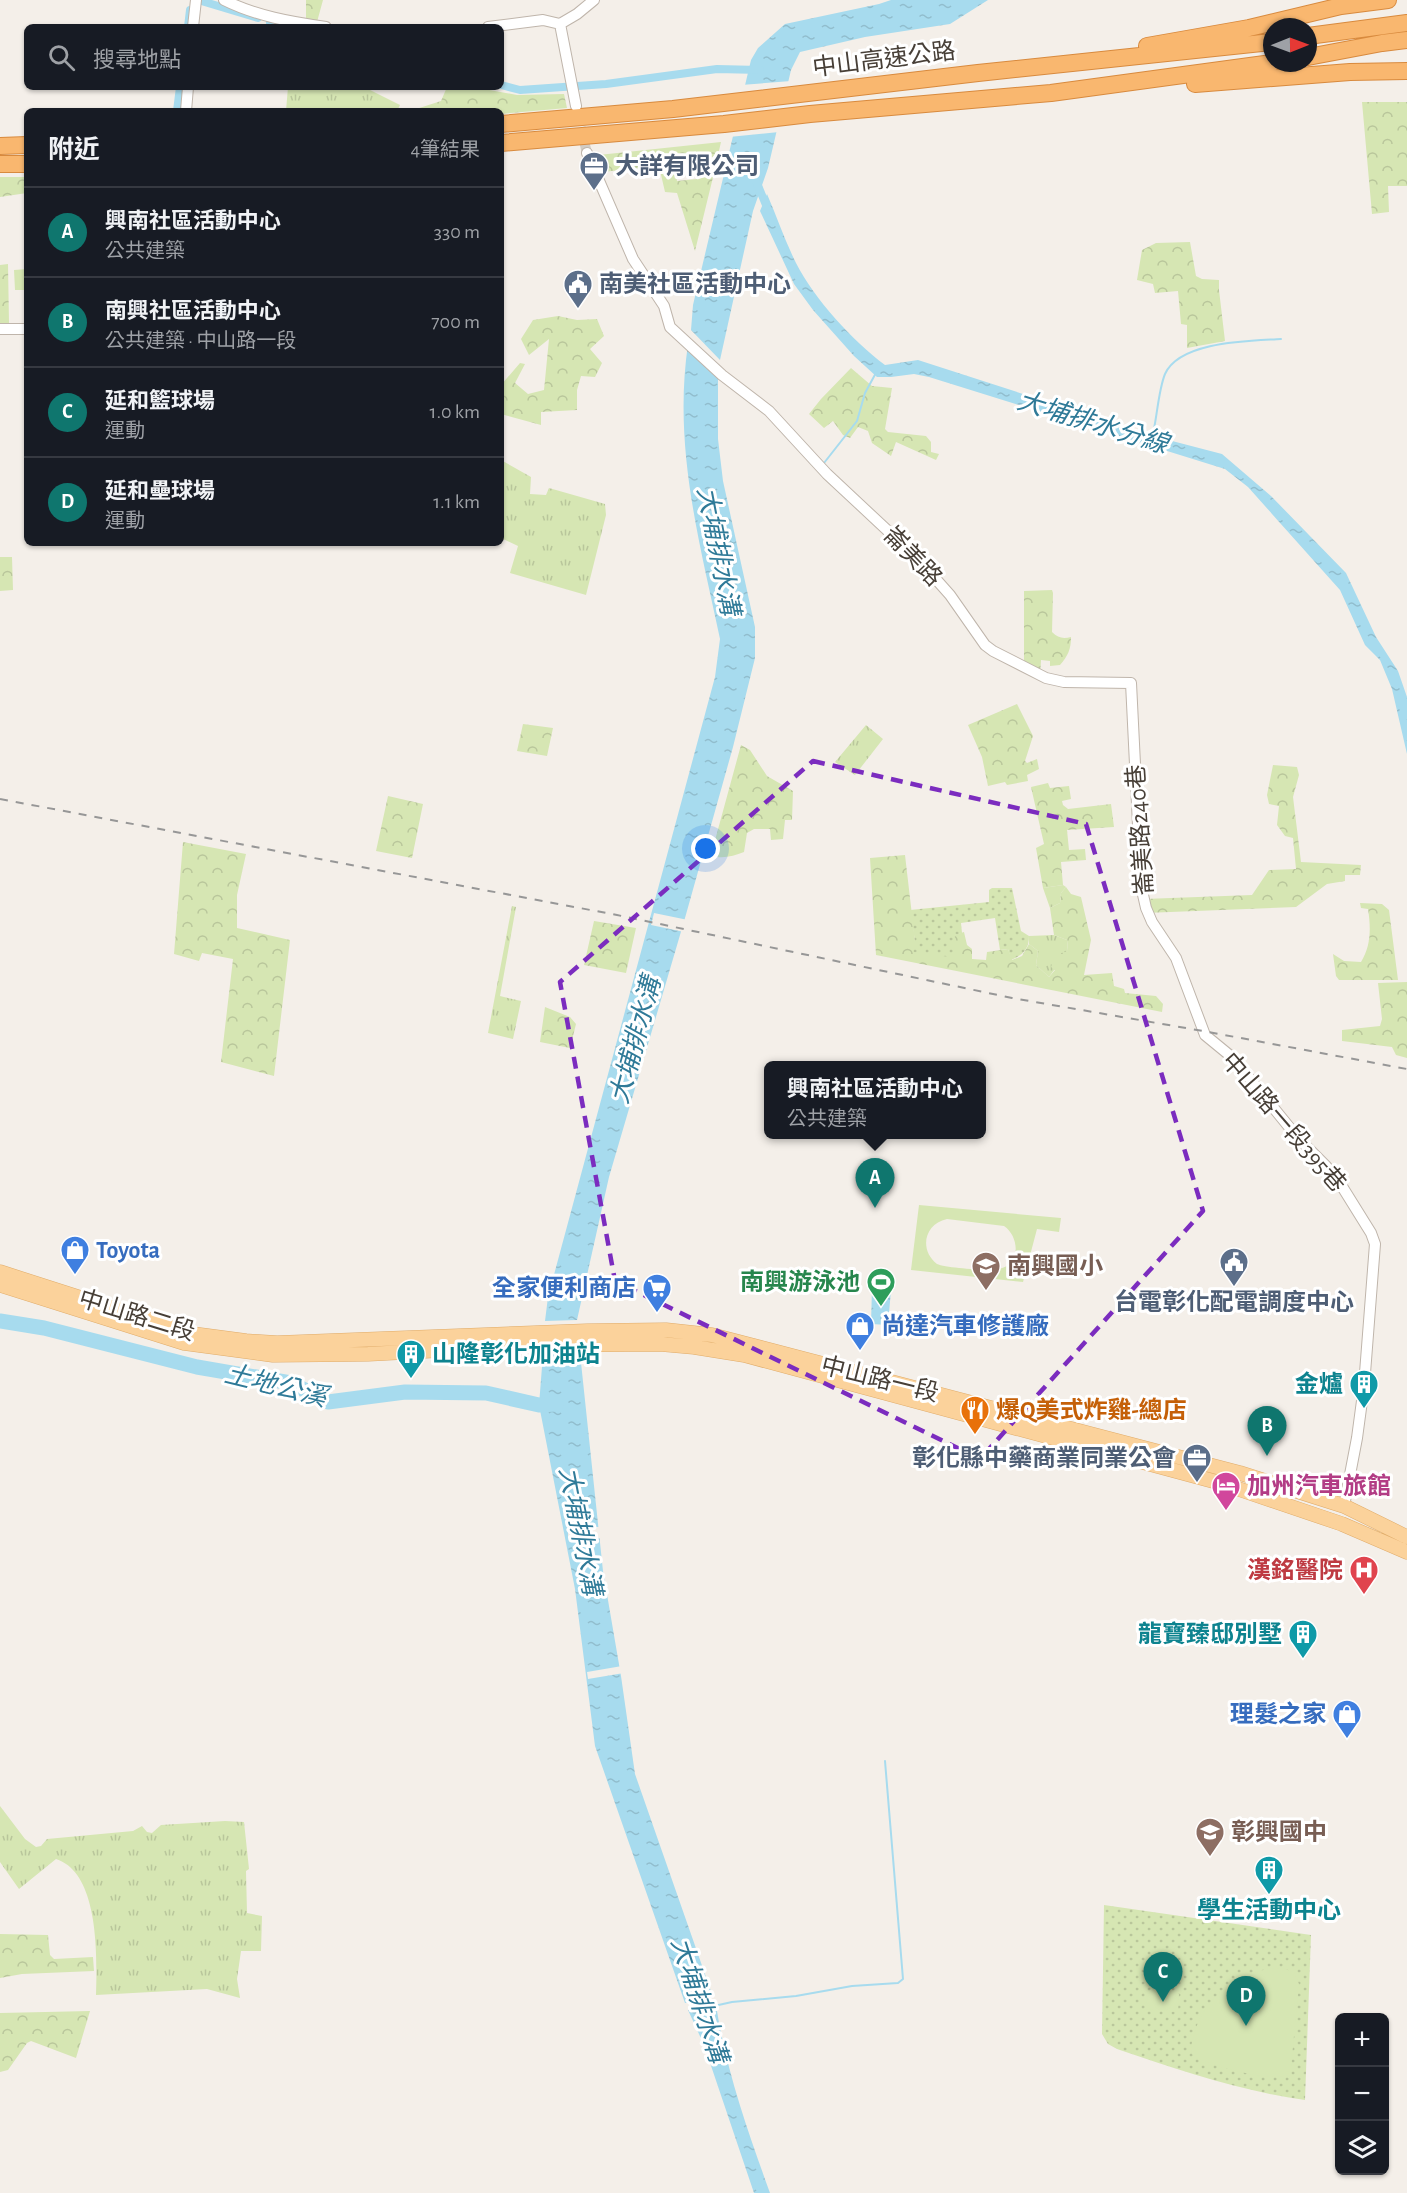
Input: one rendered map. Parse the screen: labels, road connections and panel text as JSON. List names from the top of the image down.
{
  "streets": {
    "highway": ["中山高速公路"],
    "main road": ["中山路二段", "中山路一段"],
    "street": ["崙美路", "崙美路240巷", "中山路一段395巷"]
  },
  "crossings": [
    ["崙美路", "崙美路240巷"],
    ["崙美路240巷", "中山路一段395巷"],
    ["中山路一段395巷", "中山路一段"]
  ],
  "water": ["大埔排水分線", "大埔排水溝", "土地公溪"],
  "places": {
    "office": ["大詳有限公司", "彰化縣中藥商業同業公會"],
    "public building": ["南美社區活動中心", "台電彰化配電調度中心"],
    "shop": ["Toyota", "尚達汽車修護廠", "理髮之家"],
    "school or university": ["南興國小", "彰興國中"],
    "sports": ["南興游泳池"],
    "supermarket": ["全家便利商店"],
    "building": [
      "山隆彰化加油站",
      "金爐",
      "龍寶臻邸別墅",
      "學生活動中心"
    ],
    "restaurant": ["爆Q美式炸雞-總店"],
    "hotel": ["加州汽車旅館"],
    "hospital": ["漢銘醫院"]
  },
  "north": "right",
  "page": {
    "search": "搜尋地點",
    "heading": ["附近", "4筆結果"],
    "list": [
      {
        "mark": "A",
        "name": "興南社區活動中心",
        "note": "公共建築",
        "value": "330 m"
      },
      {
        "mark": "B",
        "name": "南興社區活動中心",
        "note": "公共建築 · 中山路一段",
        "value": "700 m"
      },
      {
        "mark": "C",
        "name": "延和籃球場",
        "note": "運動",
        "value": "1.0 km"
      },
      {
        "mark": "D",
        "name": "延和壘球場",
        "note": "運動",
        "value": "1.1 km"
      }
    ],
    "popup": ["興南社區活動中心", "公共建築"],
    "pins": [
      "A",
      "B",
      "C",
      "D"
    ],
    "map_buttons": ["+", "−"]
  }
}
